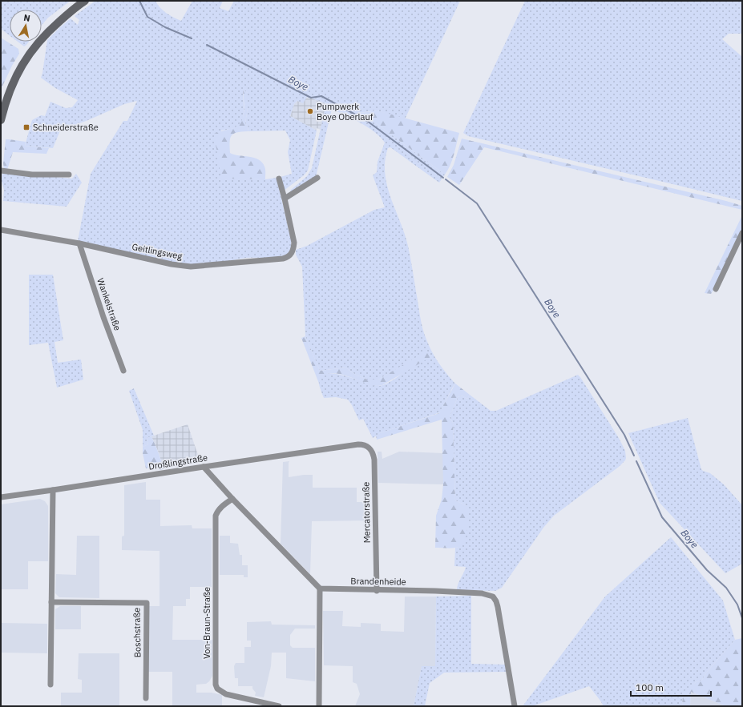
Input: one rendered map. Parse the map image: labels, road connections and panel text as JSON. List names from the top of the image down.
{
  "streets": {
    "street": [
      "Geitlingsweg",
      "Wankelstraße",
      "Droßlingstraße",
      "Mercatorstraße",
      "Brandenheide",
      "Von-Braun-Straße",
      "Boschstraße"
    ]
  },
  "crossings": [
    ["Geitlingsweg", "Wankelstraße"],
    ["Droßlingstraße", "Mercatorstraße"],
    ["Mercatorstraße", "Brandenheide"]
  ],
  "water": ["Boye"],
  "places": {
    "other": ["Pumpwerk Boye Oberlauf"],
    "transit": ["Schneiderstraße"]
  },
  "scale_bar": "100 m",
  "north": "top"
}
